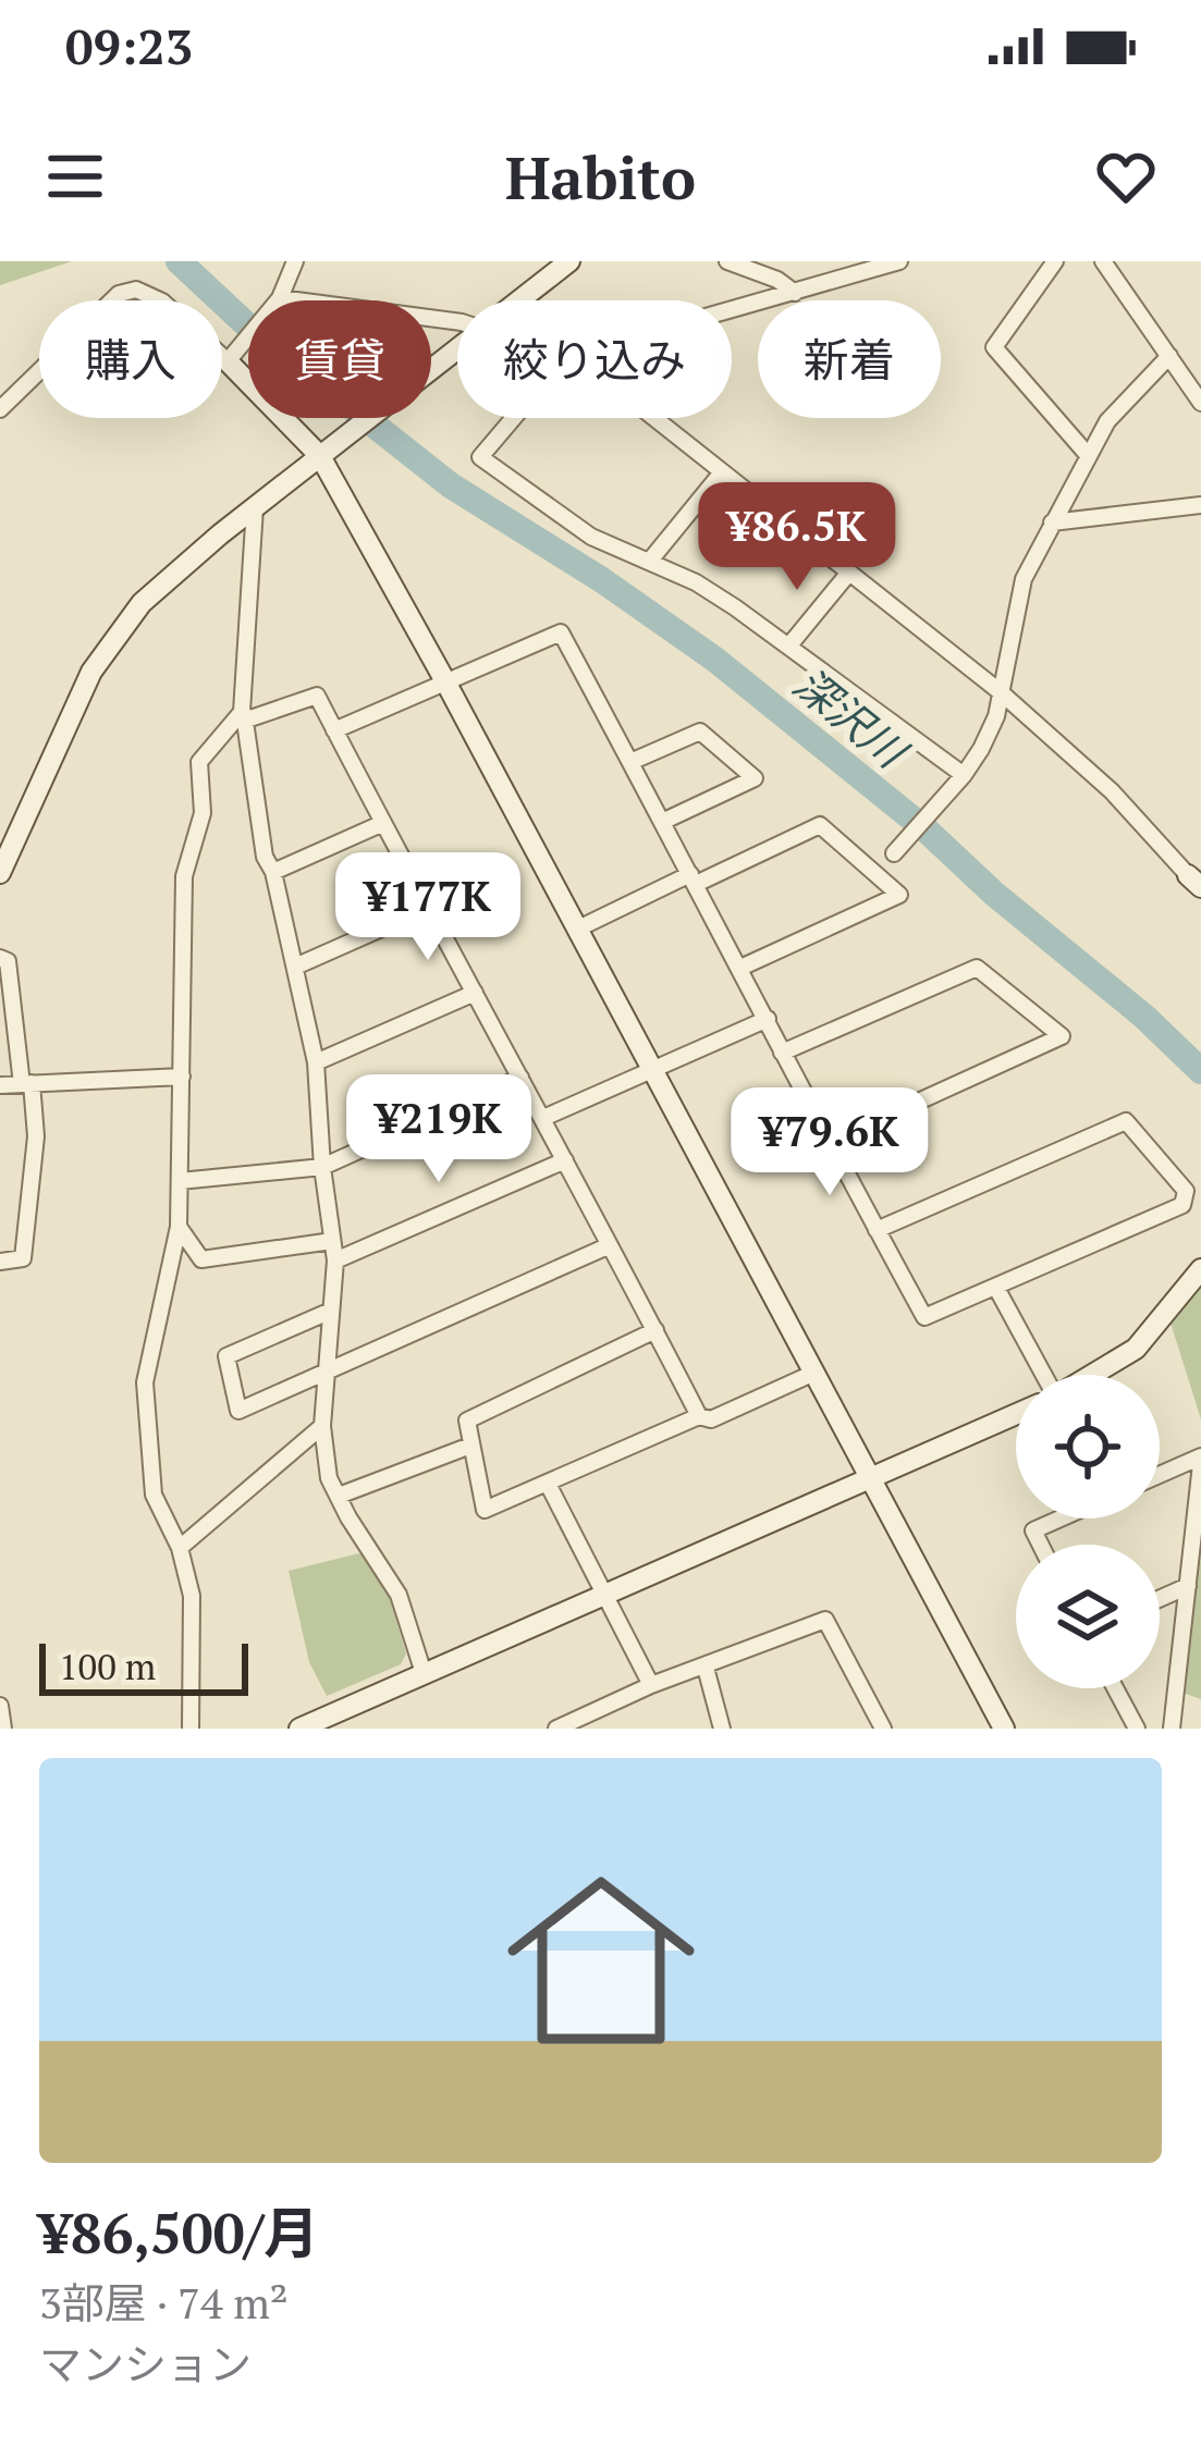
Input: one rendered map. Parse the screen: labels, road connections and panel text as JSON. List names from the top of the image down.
{
  "water": ["深沢川"],
  "scale_bar": "100 m",
  "page": {
    "status": "09:23",
    "header": "Habito",
    "chip": [
      "購入",
      "賃貸",
      "絞り込み",
      "新着"
    ],
    "price": [
      "¥86.5K",
      "¥177K",
      "¥219K",
      "¥79.6K"
    ],
    "scale": "100 m",
    "list": [
      {
        "name": "¥86,500/月",
        "note": "3部屋 · 74 m² · マンション"
      }
    ]
  }
}
